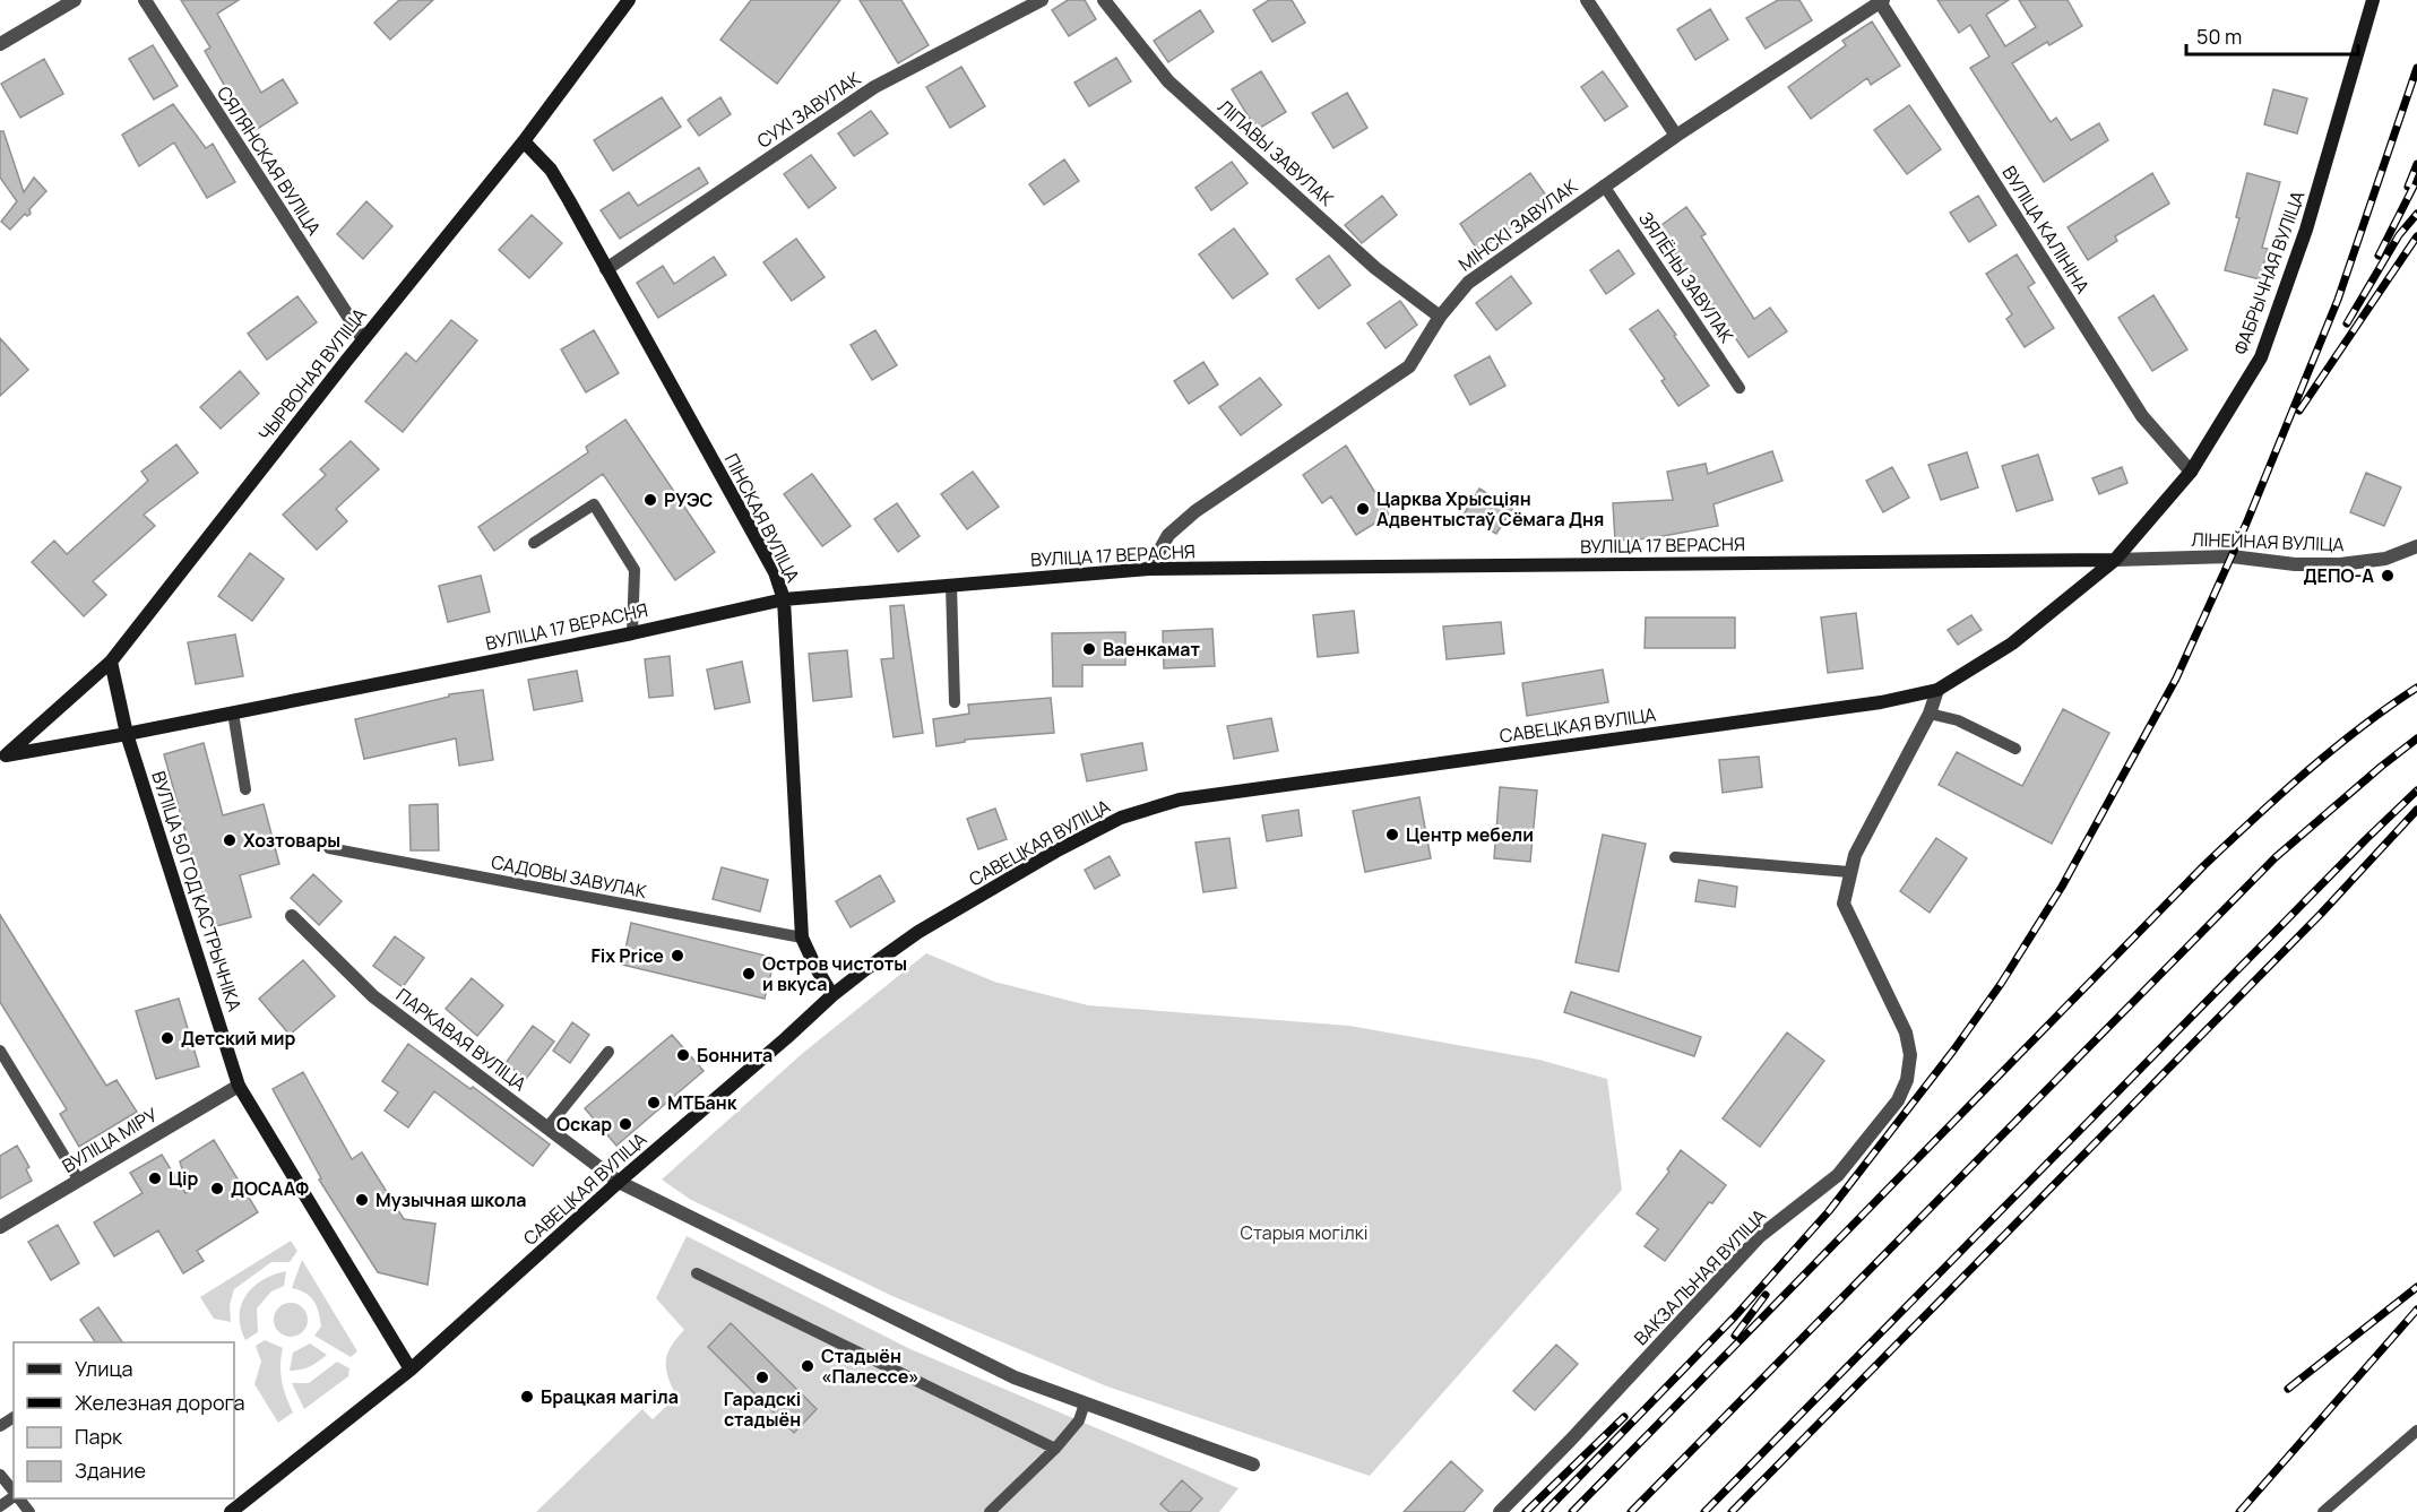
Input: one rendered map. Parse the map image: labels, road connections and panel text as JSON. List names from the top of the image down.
{
  "streets": {
    "street": [
      "СУХІ ЗАВУЛАК",
      "ЛІПАВЫ ЗАВУЛАК",
      "СЯЛЯНСКАЯ ВУЛІЦА",
      "МІНСКІ ЗАВУЛАК",
      "ВУЛІЦА КАЛІНІНА",
      "ФАБРЫЧНАЯ ВУЛІЦА",
      "ЧЫРВОНАЯ ВУЛІЦА",
      "ПІНСКАЯ ВУЛІЦА",
      "ЛІНЕЙНАЯ ВУЛІЦА",
      "ВУЛІЦА 17 ВЕРАСНЯ",
      "САВЕЦКАЯ ВУЛІЦА",
      "ВУЛІЦА 50 ГОД КАСТРЫЧНІКА",
      "ПАРКАВАЯ ВУЛІЦА",
      "ВУЛІЦА МІРУ",
      "ВАКЗАЛЬНАЯ ВУЛІЦА"
    ],
    "lane": ["ЗЯЛЁНЫ ЗАВУЛАК", "САДОВЫ ЗАВУЛАК"]
  },
  "crossings": [
    ["СУХІ ЗАВУЛАК", "ПІНСКАЯ ВУЛІЦА"],
    ["ЛІПАВЫ ЗАВУЛАК", "МІНСКІ ЗАВУЛАК"],
    ["СЯЛЯНСКАЯ ВУЛІЦА", "ЧЫРВОНАЯ ВУЛІЦА"],
    ["МІНСКІ ЗАВУЛАК", "ВУЛІЦА КАЛІНІНА"],
    ["МІНСКІ ЗАВУЛАК", "ЗЯЛЁНЫ ЗАВУЛАК"],
    ["МІНСКІ ЗАВУЛАК", "ВУЛІЦА 17 ВЕРАСНЯ"],
    ["ВУЛІЦА КАЛІНІНА", "ФАБРЫЧНАЯ ВУЛІЦА"],
    ["ФАБРЫЧНАЯ ВУЛІЦА", "ЛІНЕЙНАЯ ВУЛІЦА"],
    ["ФАБРЫЧНАЯ ВУЛІЦА", "ВУЛІЦА 17 ВЕРАСНЯ"],
    ["ФАБРЫЧНАЯ ВУЛІЦА", "САВЕЦКАЯ ВУЛІЦА"],
    ["ЧЫРВОНАЯ ВУЛІЦА", "ПІНСКАЯ ВУЛІЦА"],
    ["ЧЫРВОНАЯ ВУЛІЦА", "ВУЛІЦА 17 ВЕРАСНЯ"],
    ["ЧЫРВОНАЯ ВУЛІЦА", "ВУЛІЦА 50 ГОД КАСТРЫЧНІКА"],
    ["ПІНСКАЯ ВУЛІЦА", "ВУЛІЦА 17 ВЕРАСНЯ"],
    ["ПІНСКАЯ ВУЛІЦА", "САВЕЦКАЯ ВУЛІЦА"],
    ["ПІНСКАЯ ВУЛІЦА", "САДОВЫ ЗАВУЛАК"],
    ["ЛІНЕЙНАЯ ВУЛІЦА", "ВУЛІЦА 17 ВЕРАСНЯ"],
    ["ЛІНЕЙНАЯ ВУЛІЦА", "САВЕЦКАЯ ВУЛІЦА"],
    ["ВУЛІЦА 17 ВЕРАСНЯ", "САВЕЦКАЯ ВУЛІЦА"],
    ["ВУЛІЦА 17 ВЕРАСНЯ", "ВУЛІЦА 50 ГОД КАСТРЫЧНІКА"],
    ["САВЕЦКАЯ ВУЛІЦА", "ВУЛІЦА 50 ГОД КАСТРЫЧНІКА"],
    ["САВЕЦКАЯ ВУЛІЦА", "ПАРКАВАЯ ВУЛІЦА"],
    ["САВЕЦКАЯ ВУЛІЦА", "ВАКЗАЛЬНАЯ ВУЛІЦА"],
    ["ВУЛІЦА 50 ГОД КАСТРЫЧНІКА", "ВУЛІЦА МІРУ"]
  ],
  "parks": ["Старыя могілкі"],
  "places": [
    "РУЭС",
    "Царква Хрысціян Адвентыстаў Сёмага Дня",
    "ДЕПО-А",
    "Ваенкамат",
    "Центр мебели",
    "Хозтовары",
    "Fix Price",
    "Остров чистоты и вкуса",
    "Детский мир",
    "Боннита",
    "МТБанк",
    "Оскар",
    "Цір",
    "ДОСААФ",
    "Музычная школа",
    "Стадыён «Палессе»",
    "Гарадскі стадыён",
    "Брацкая магіла"
  ],
  "legend": [
    "Улица",
    "Железная дорога",
    "Парк",
    "Здание"
  ],
  "scale_bar": "50 m"
}
